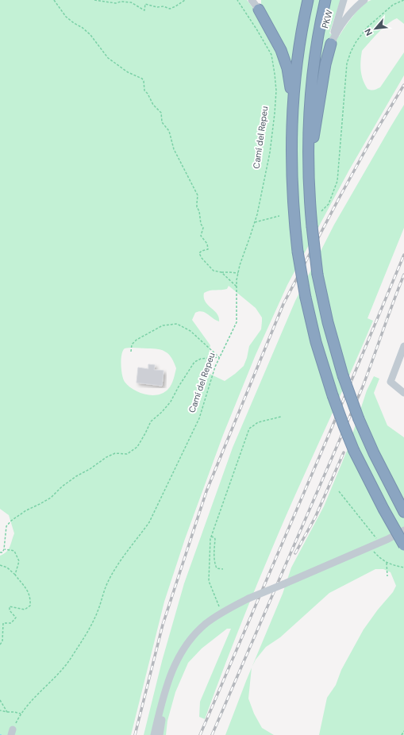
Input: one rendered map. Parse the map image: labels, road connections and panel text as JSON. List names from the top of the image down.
{
  "streets": {
    "street": ["PKW"],
    "path": ["Camí del Repeu"]
  },
  "north": "bottom left"
}
